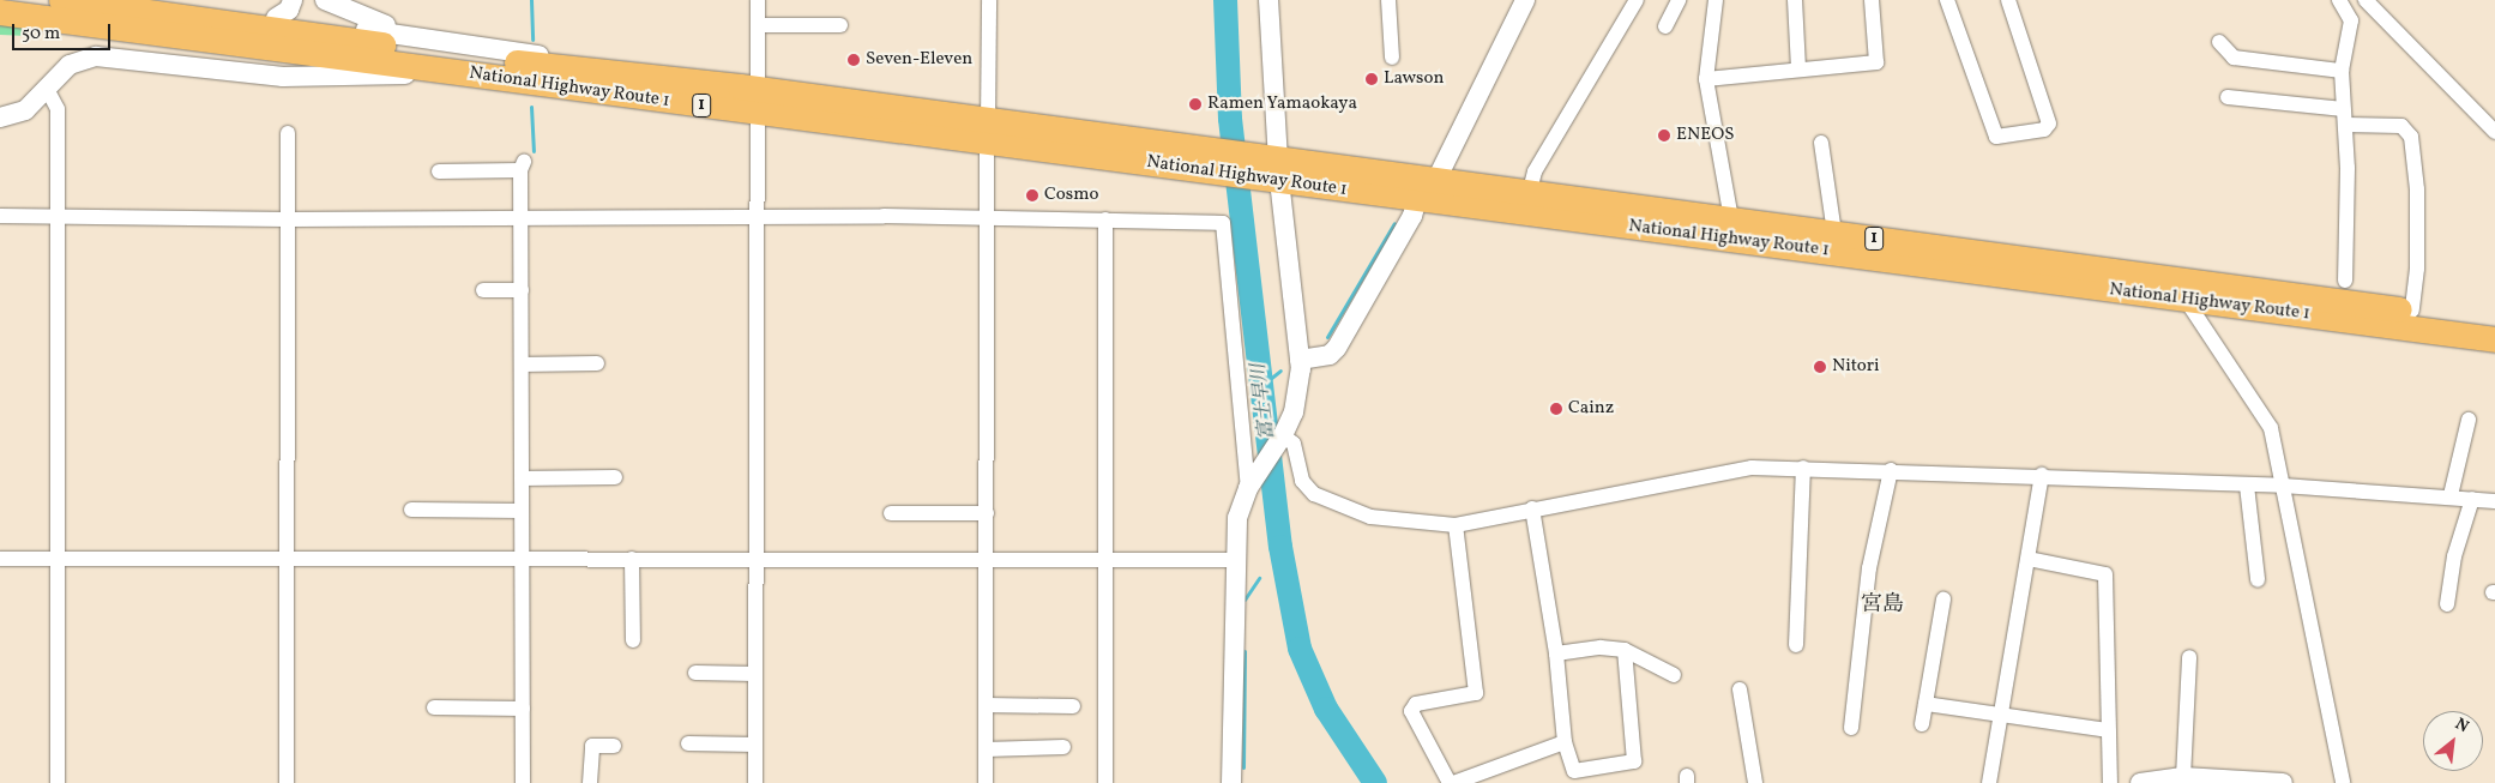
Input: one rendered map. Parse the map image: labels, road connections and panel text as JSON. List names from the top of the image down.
{
  "streets": {
    "highway": ["National Highway Route 1", "1"]
  },
  "districts": ["宮島"],
  "water": ["富士早川"],
  "places": [
    "Seven-Eleven",
    "Lawson",
    "Ramen Yamaokaya",
    "ENEOS",
    "Cosmo",
    "Nitori",
    "Cainz"
  ],
  "scale_bar": "50 m",
  "north": "top right"
}
